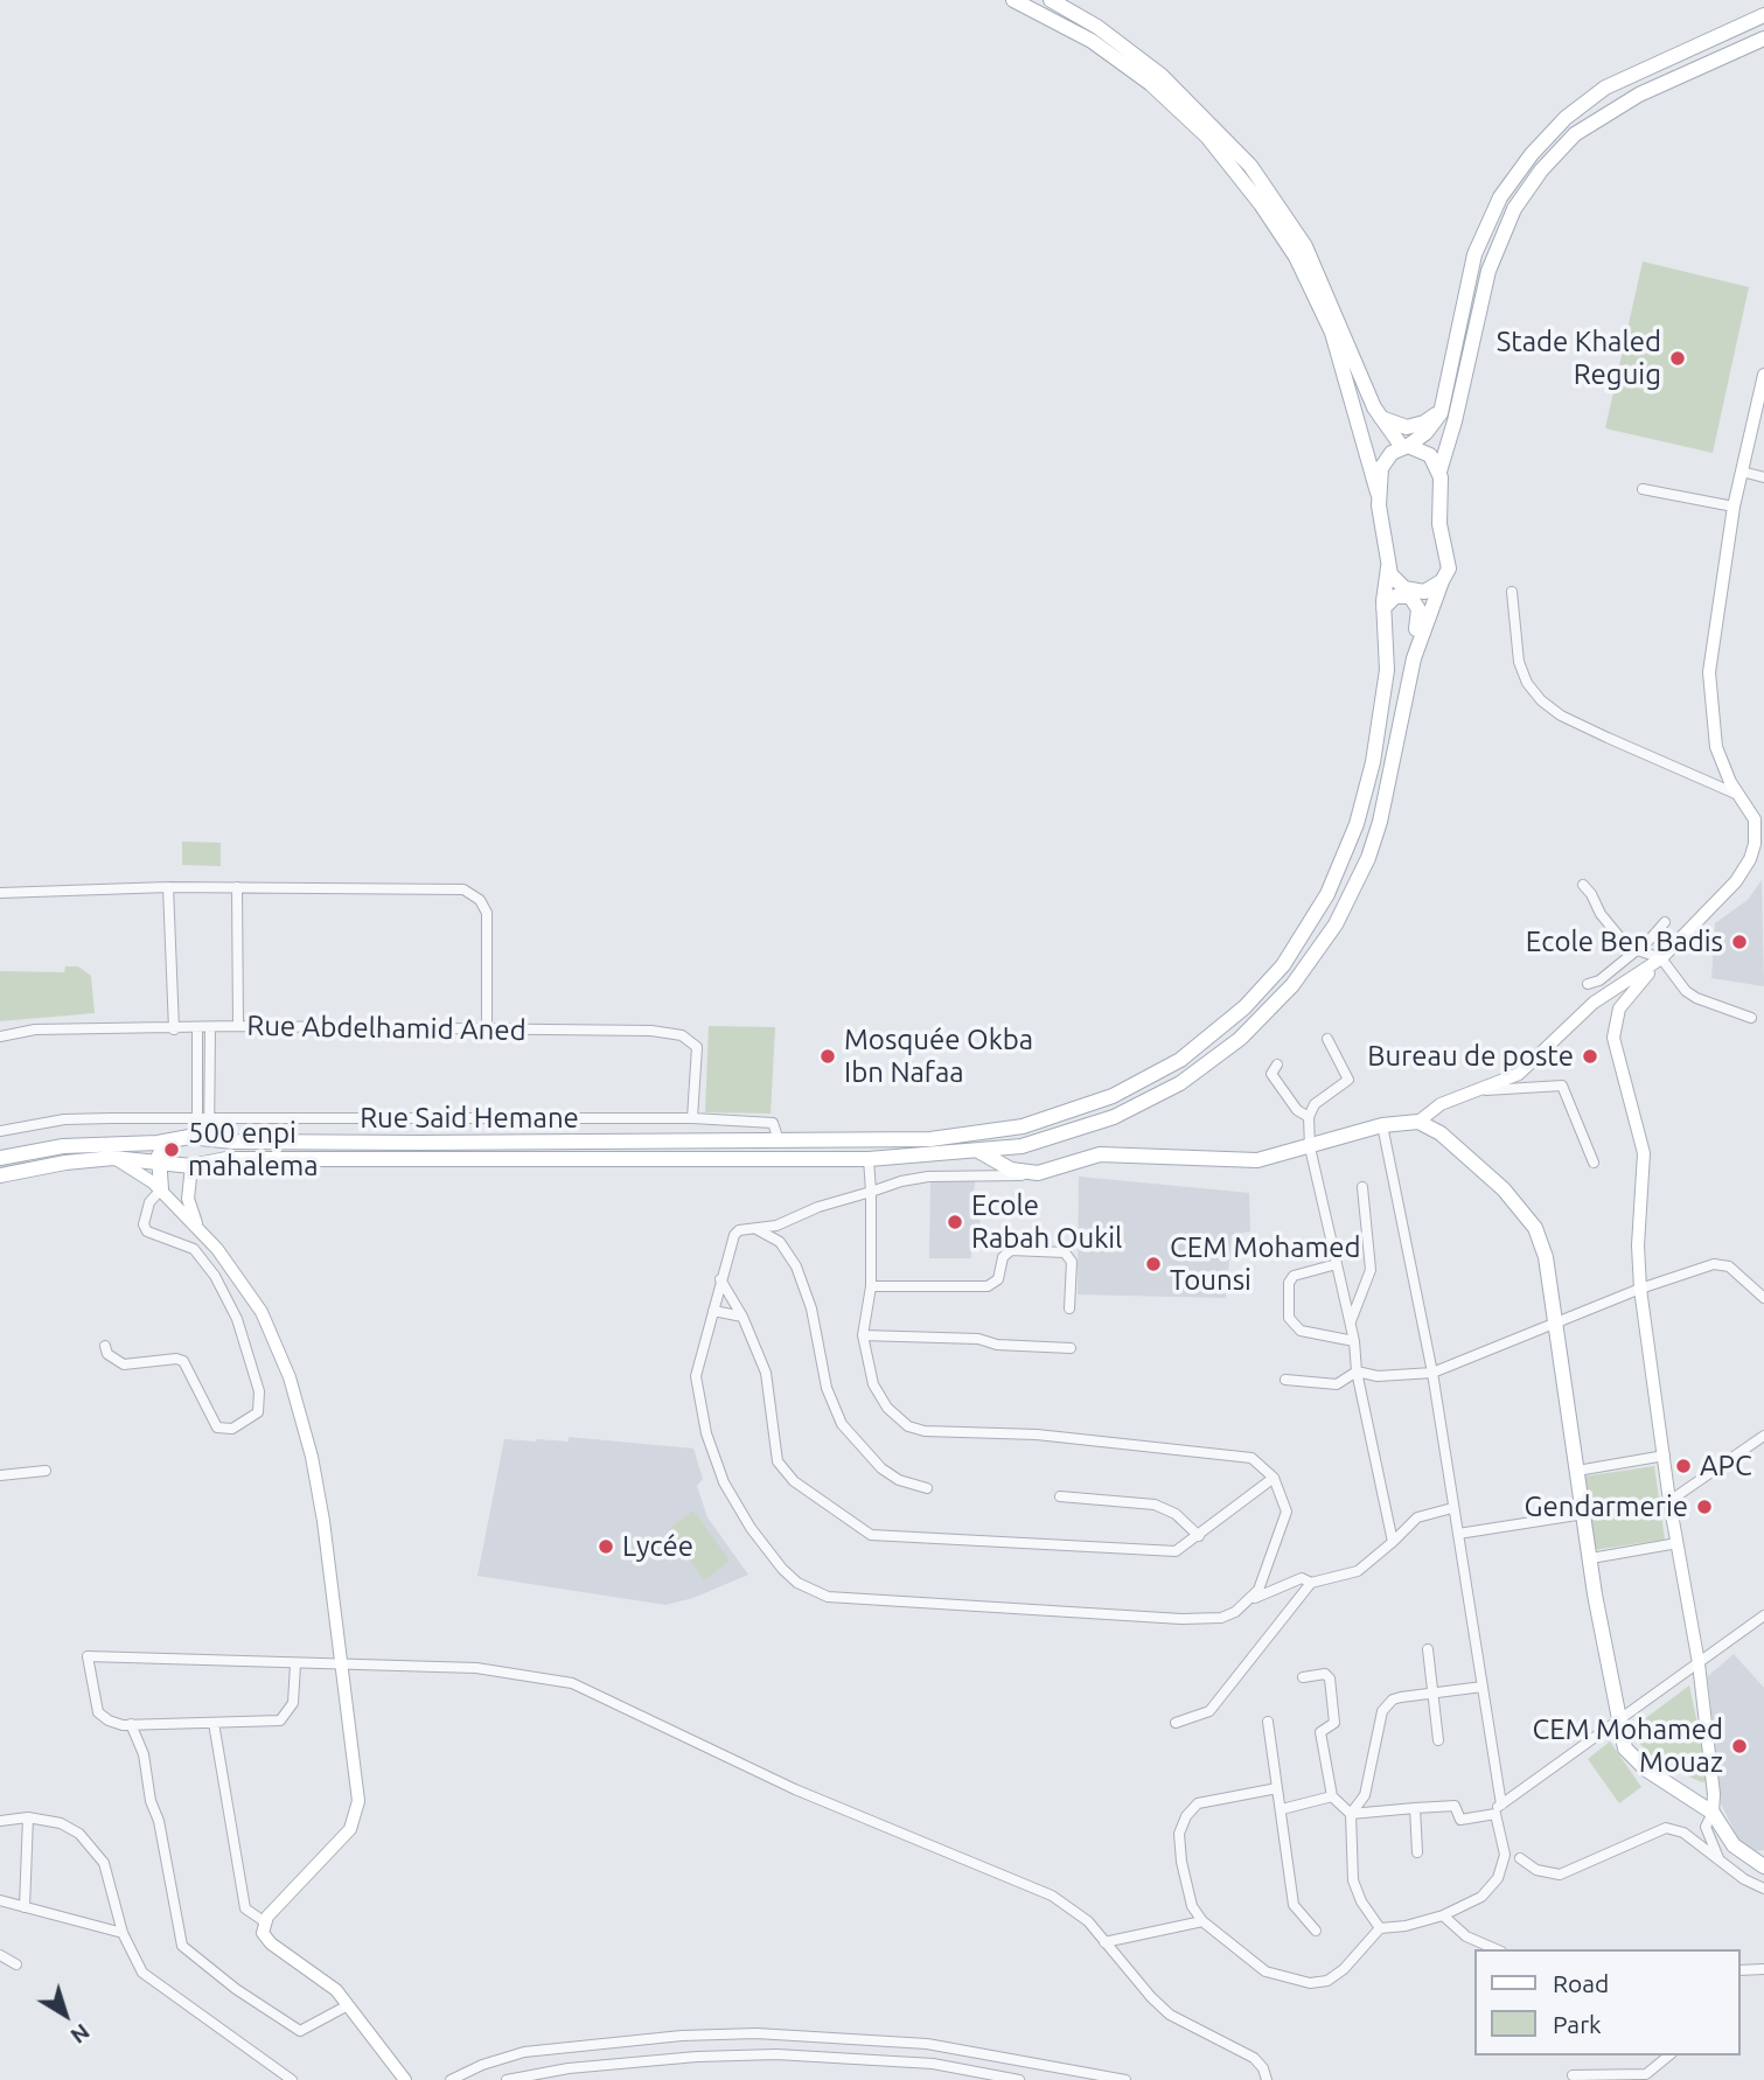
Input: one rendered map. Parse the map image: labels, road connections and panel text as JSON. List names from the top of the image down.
{
  "streets": {
    "street": ["Rue Abdelhamid Aned", "Rue Said Hemane"]
  },
  "crossings": [
    ["Rue Abdelhamid Aned", "Rue Said Hemane"]
  ],
  "places": [
    "Stade Khaled Reguig",
    "Ecole Ben Badis",
    "Mosquée Okba Ibn Nafaa",
    "Bureau de poste",
    "500 enpi mahalema",
    "Ecole Rabah Oukil",
    "CEM Mohamed Tounsi",
    "APC",
    "Gendarmerie",
    "Lycée",
    "CEM Mohamed Mouaz"
  ],
  "legend": ["Road", "Park"],
  "north": "bottom right"
}
